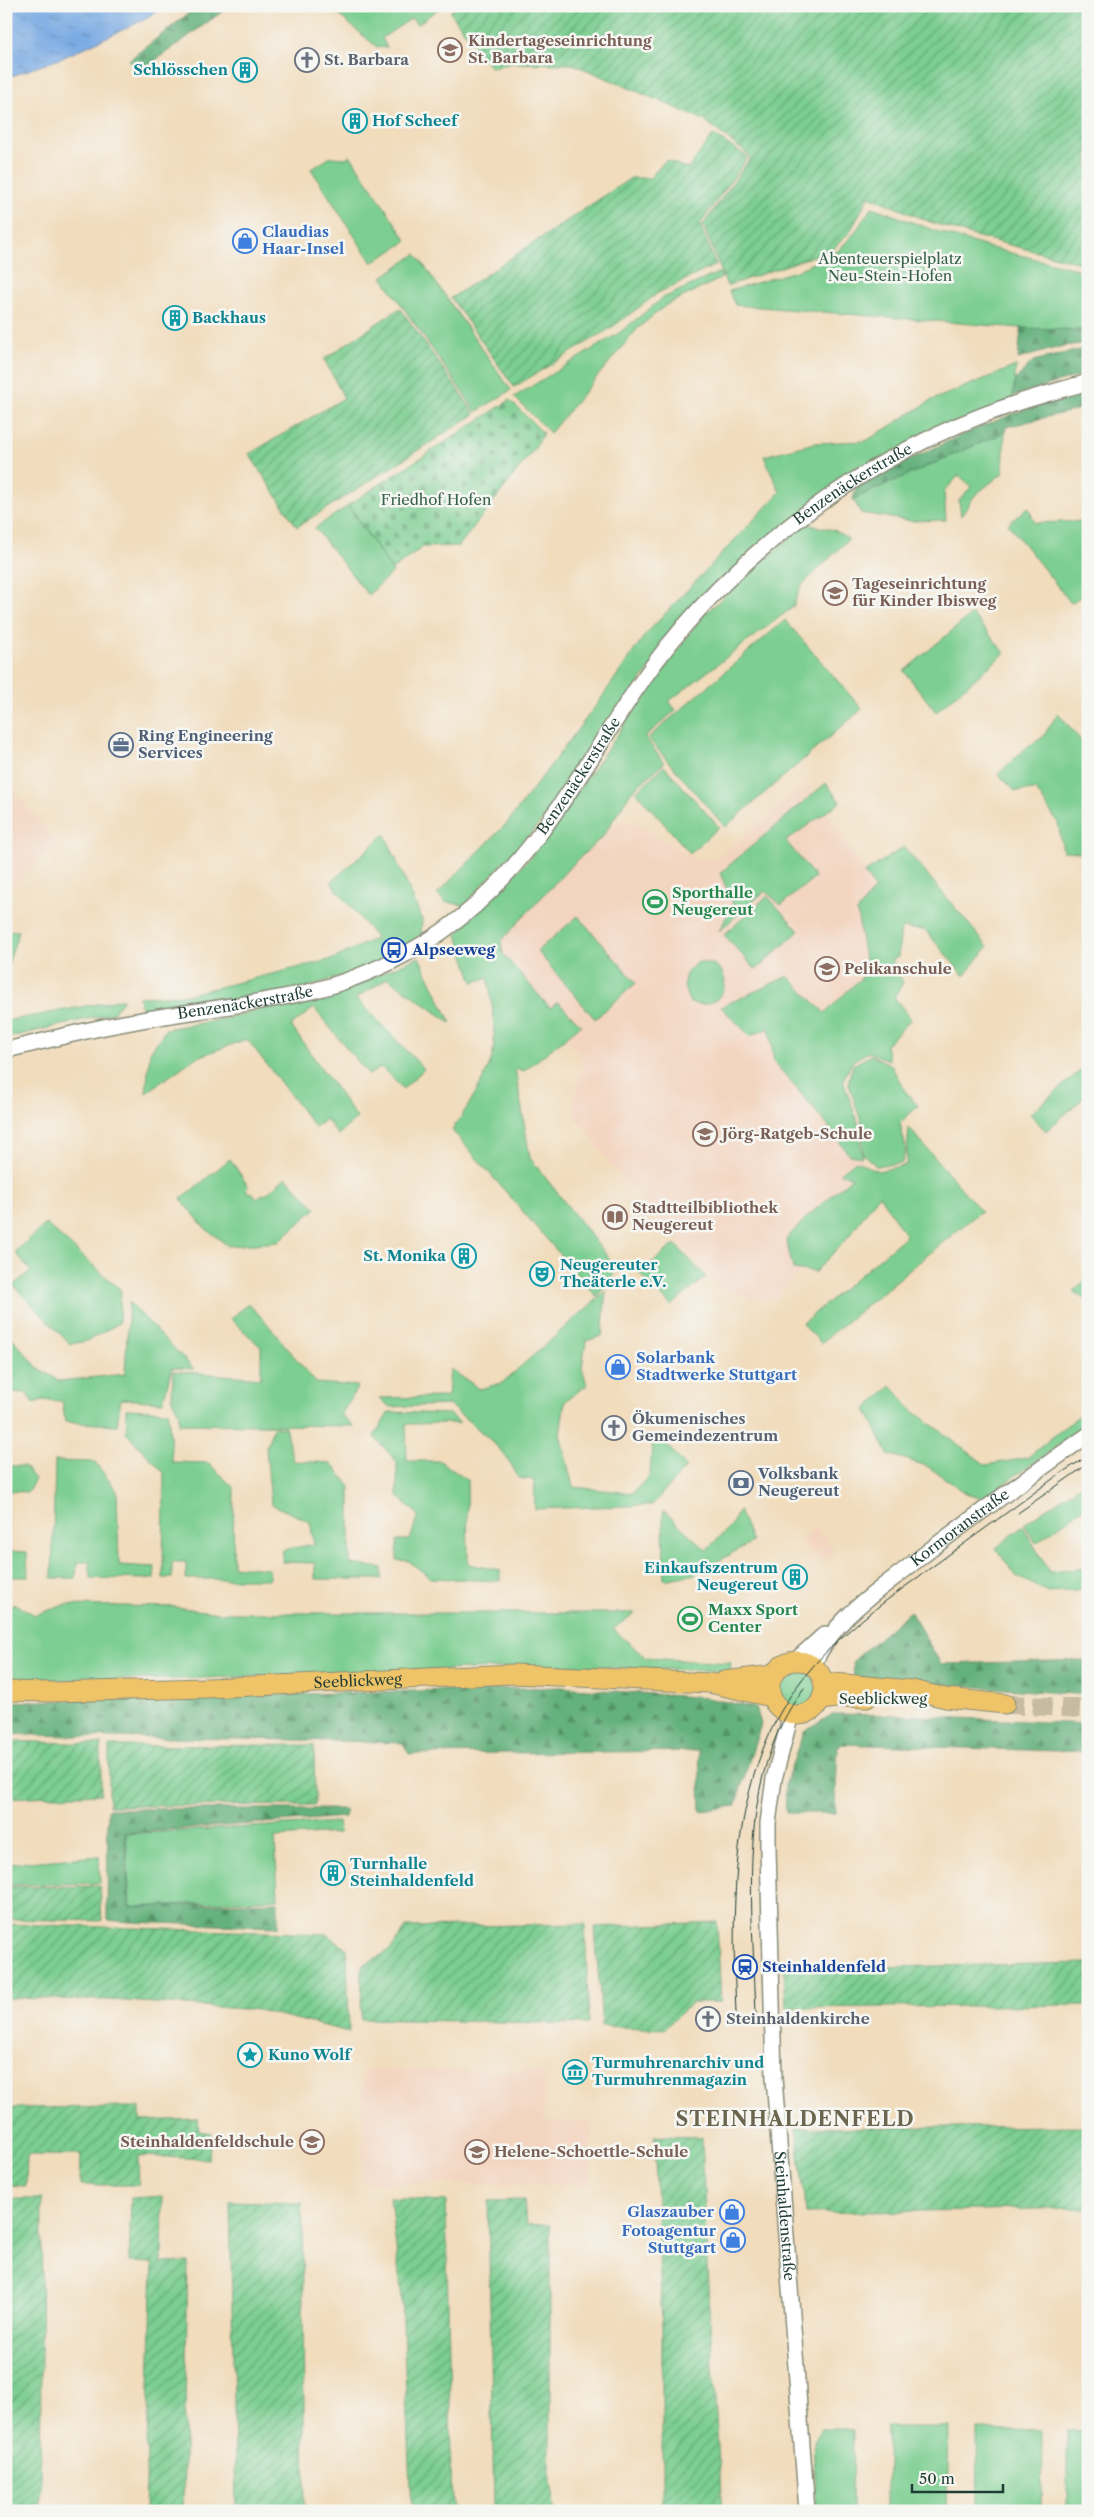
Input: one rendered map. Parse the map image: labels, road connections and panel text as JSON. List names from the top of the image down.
{
  "streets": {
    "main road": ["Seeblickweg"],
    "street": ["Benzenäckerstraße", "Kormoranstraße", "Steinhaldenstraße"]
  },
  "crossings": [
    ["Kormoranstraße", "Seeblickweg"],
    ["Kormoranstraße", "Steinhaldenstraße"],
    ["Seeblickweg", "Steinhaldenstraße"]
  ],
  "districts": ["STEINHALDENFELD"],
  "parks": ["Abenteuerspielplatz Neu-Stein-Hofen", "Friedhof Hofen"],
  "places": {
    "school or university": [
      "Kindertageseinrichtung St. Barbara",
      "Tageseinrichtung für Kinder Ibisweg",
      "Pelikanschule",
      "Jörg-Ratgeb-Schule",
      "Steinhaldenfeldschule",
      "Helene-Schoettle-Schule"
    ],
    "church": ["St. Barbara", "Ökumenisches Gemeindezentrum", "Steinhaldenkirche"],
    "building": [
      "Schlösschen",
      "Hof Scheef",
      "Backhaus",
      "St. Monika",
      "Einkaufszentrum Neugereut",
      "Turnhalle Steinhaldenfeld"
    ],
    "shop": [
      "Claudias Haar-Insel",
      "Solarbank Stadtwerke Stuttgart",
      "Glaszauber",
      "Fotoagentur Stuttgart"
    ],
    "office": ["Ring Engineering Services"],
    "sports": ["Sporthalle Neugereut", "Maxx Sport Center"],
    "bus stop": ["Alpseeweg"],
    "library": ["Stadtteilbibliothek Neugereut"],
    "theatre": ["Neugereuter Theäterle e.V."],
    "bank": ["Volksbank Neugereut"],
    "station": ["Steinhaldenfeld"],
    "place": ["Kuno Wolf"],
    "museum": ["Turmuhrenarchiv und Turmuhrenmagazin"]
  },
  "scale_bar": "50 m"
}
